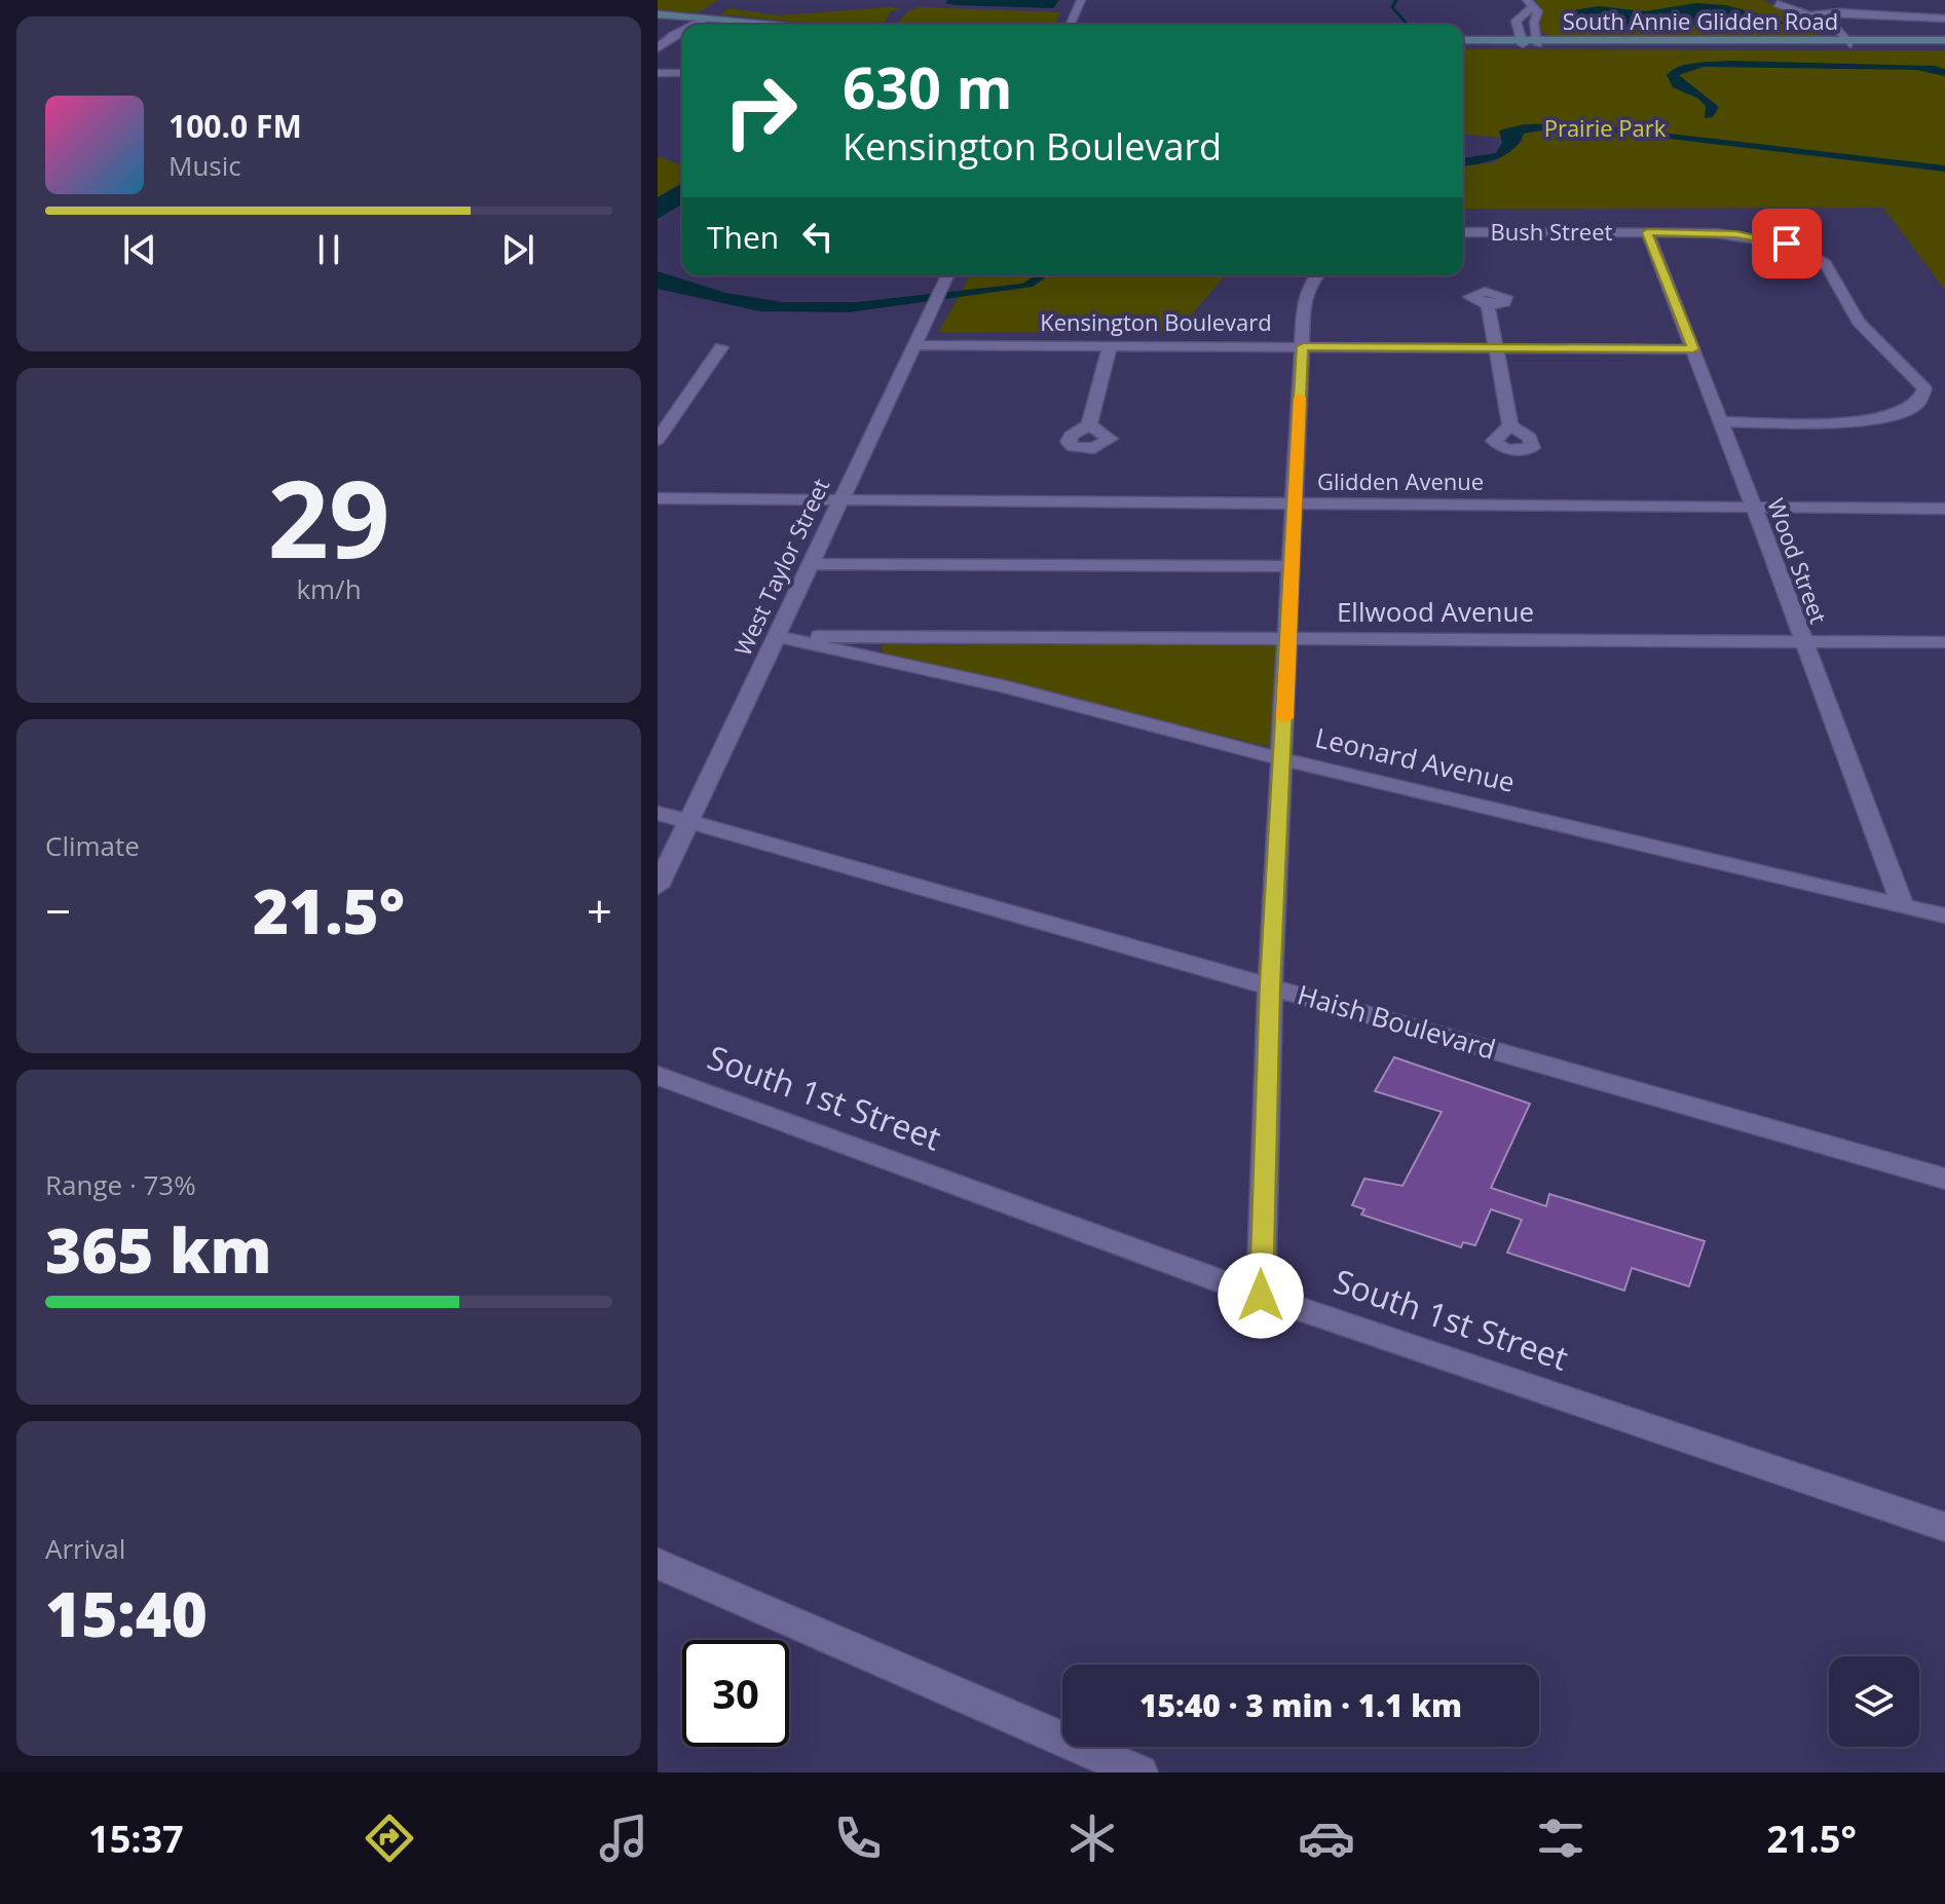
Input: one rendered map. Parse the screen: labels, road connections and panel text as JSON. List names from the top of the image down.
{
  "streets": {
    "main road": ["South Annie Glidden Road"],
    "street": [
      "Bush Street",
      "Kensington Boulevard",
      "Glidden Avenue",
      "Wood Street",
      "West Taylor Street",
      "Ellwood Avenue",
      "Leonard Avenue",
      "Haish Boulevard",
      "South 1st Street"
    ]
  },
  "crossings": [
    ["Bush Street", "Wood Street"],
    ["Kensington Boulevard", "Wood Street"],
    ["Kensington Boulevard", "West Taylor Street"],
    ["Glidden Avenue", "Wood Street"],
    ["Glidden Avenue", "West Taylor Street"],
    ["Wood Street", "Ellwood Avenue"],
    ["Wood Street", "Leonard Avenue"],
    ["West Taylor Street", "Ellwood Avenue"],
    ["West Taylor Street", "Leonard Avenue"],
    ["West Taylor Street", "Haish Boulevard"],
    ["Ellwood Avenue", "Leonard Avenue"]
  ],
  "parks": ["Prairie Park"],
  "page": {
    "turn": ["630 m", "Kensington Boulevard"],
    "song": ["100.0 FM", "Music"],
    "then": "Then",
    "tile": [
      ["29", "km/h"],
      "Climate",
      ["Range · 73%", "365 km"],
      ["Arrival", "15:40"]
    ],
    "heat": ["−", "21.5°", "+"],
    "limit": "30",
    "trip": "15:40 · 3 min · 1.1 km",
    "tabs": ["15:37", "21.5°"]
  }
}
